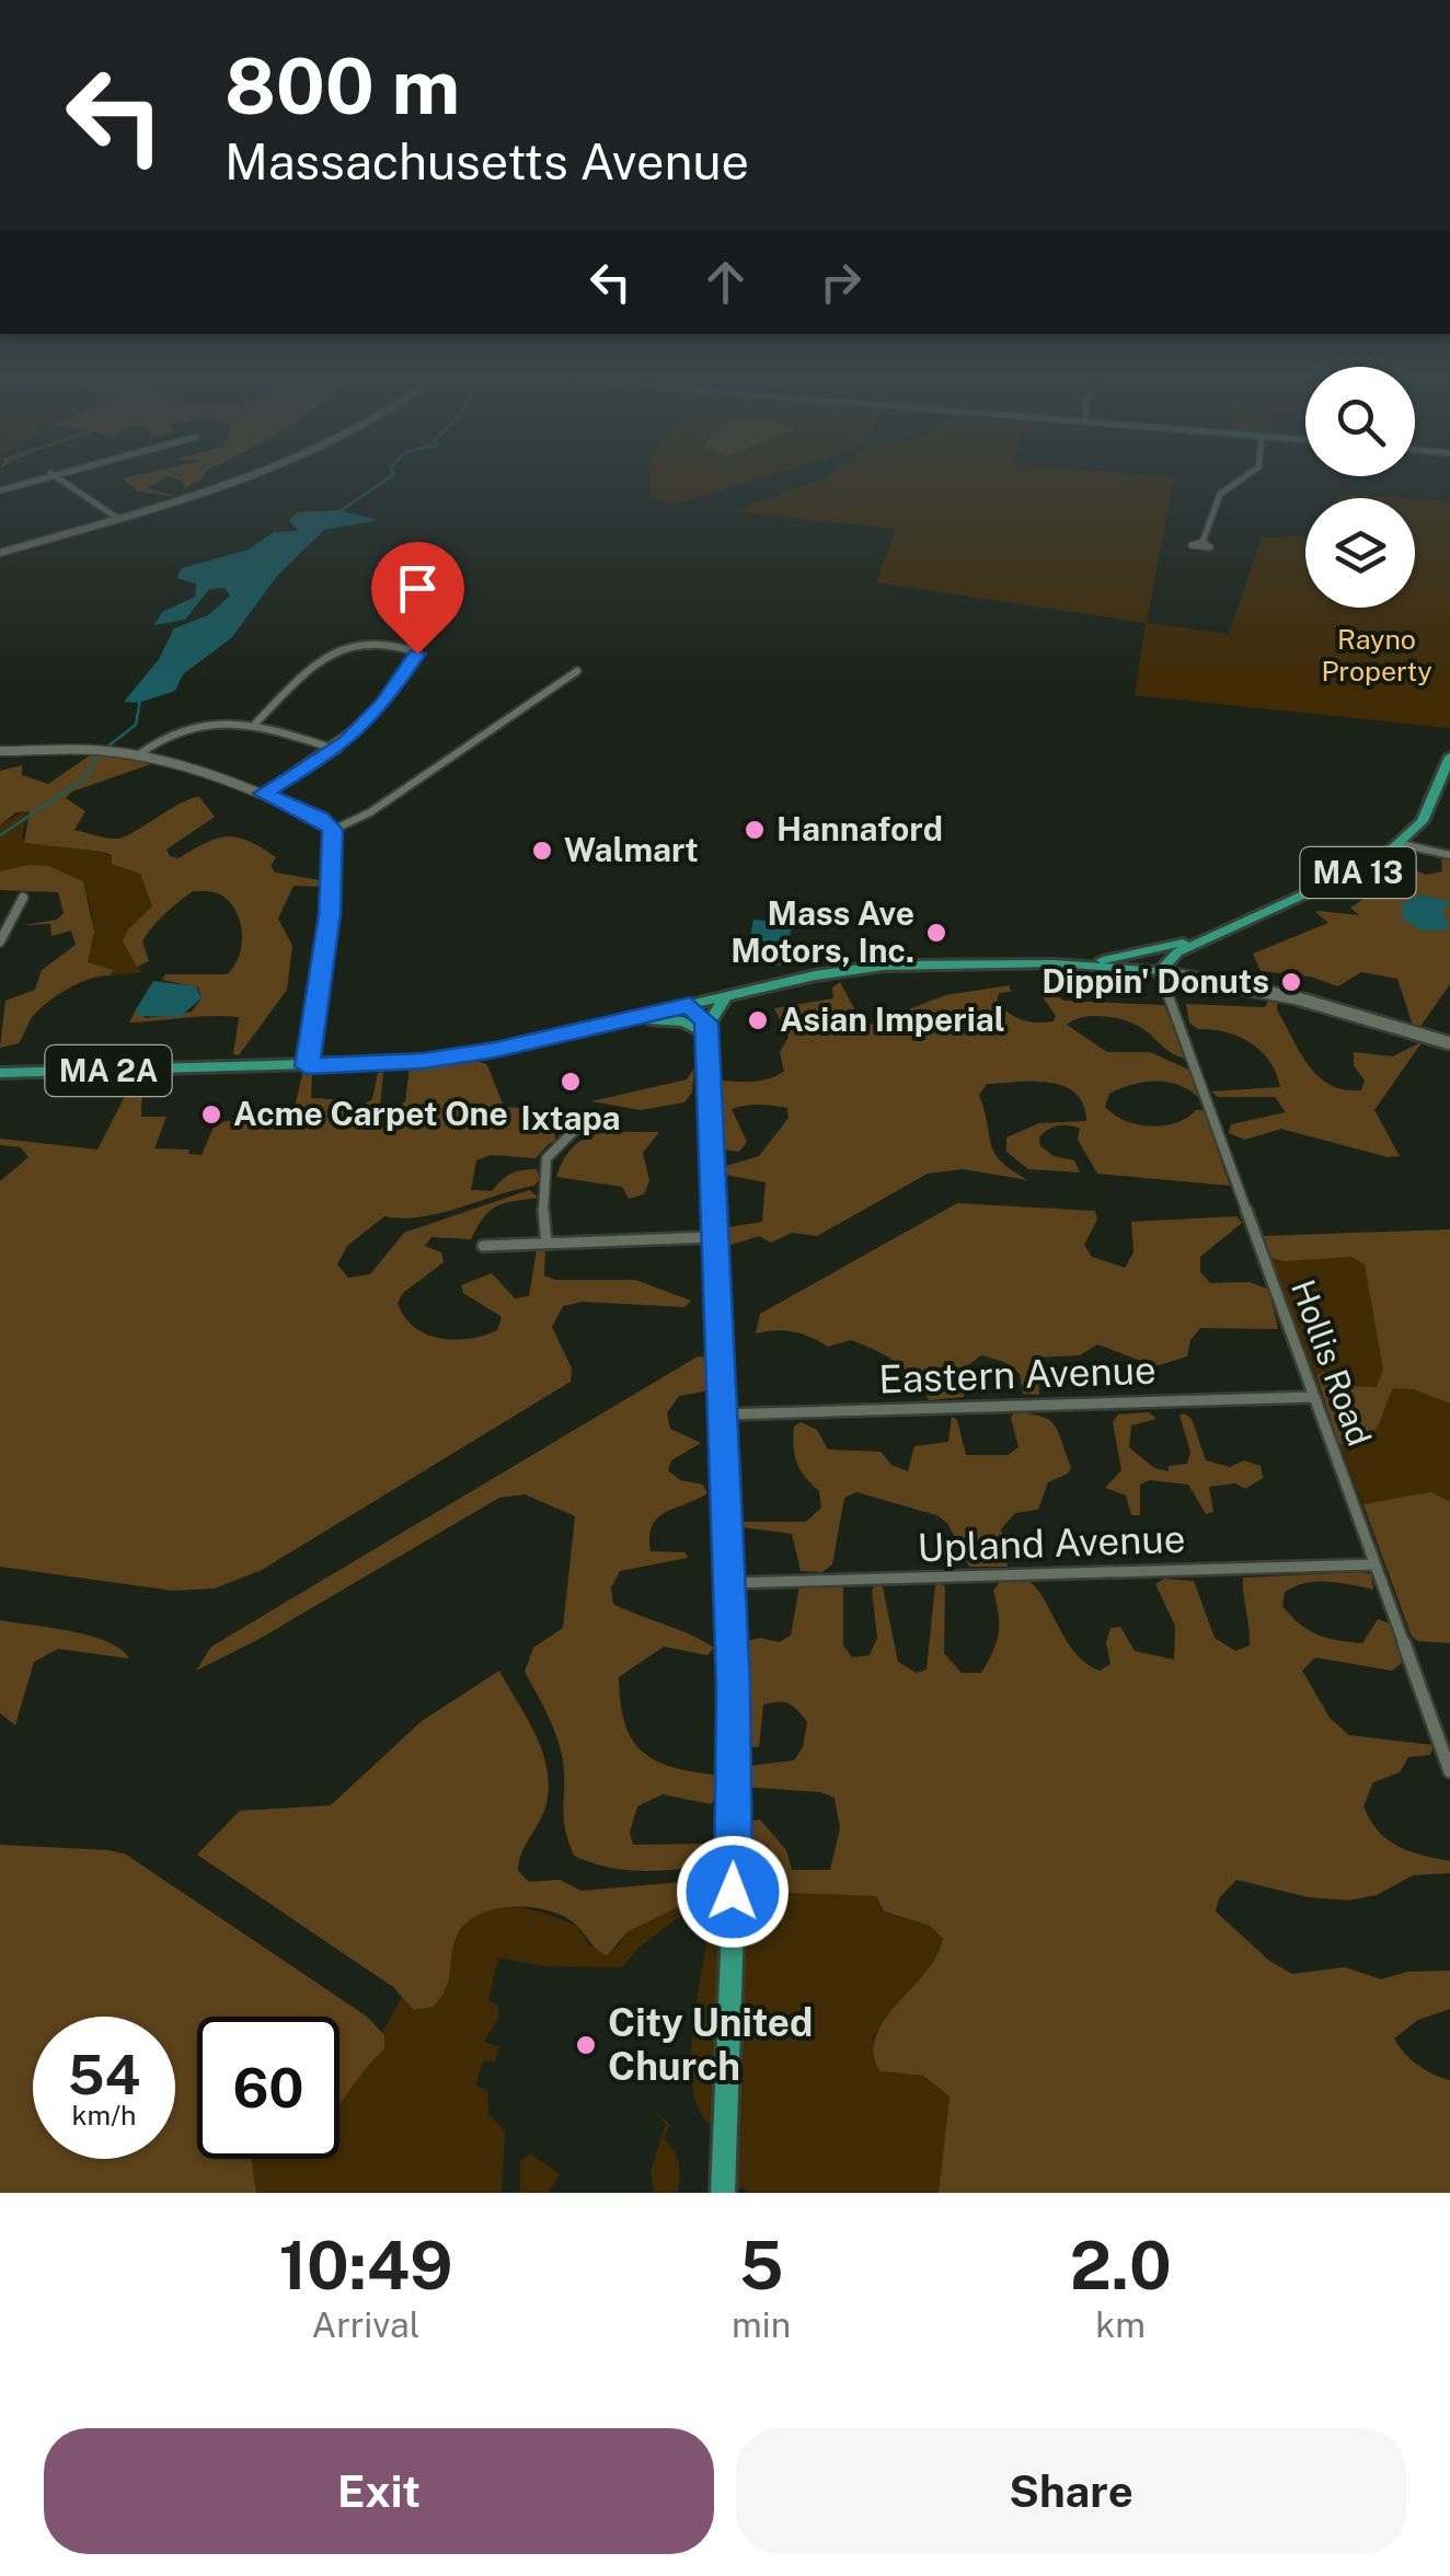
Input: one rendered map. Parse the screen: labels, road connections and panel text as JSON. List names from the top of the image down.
{
  "streets": {
    "main road": ["MA 13", "MA 2A"],
    "street": ["Hollis Road", "Eastern Avenue", "Upland Avenue"]
  },
  "crossings": [
    ["MA 13", "MA 2A"],
    ["MA 13", "Hollis Road"],
    ["MA 2A", "Hollis Road"],
    ["Hollis Road", "Eastern Avenue"],
    ["Hollis Road", "Upland Avenue"]
  ],
  "parks": ["Rayno Property"],
  "places": [
    "Hannaford",
    "Walmart",
    "Mass Ave Motors, Inc.",
    "Dippin' Donuts",
    "Asian Imperial",
    "Ixtapa",
    "Acme Carpet One",
    "City United Church"
  ],
  "page": {
    "turn": ["800 m", "Massachusetts Avenue"],
    "speed": "54 km/h",
    "limit": "60",
    "eta": [
      "10:49",
      "Arrival",
      "5",
      "min",
      "2.0",
      "km"
    ],
    "buttons": ["Exit", "Share"]
  }
}
